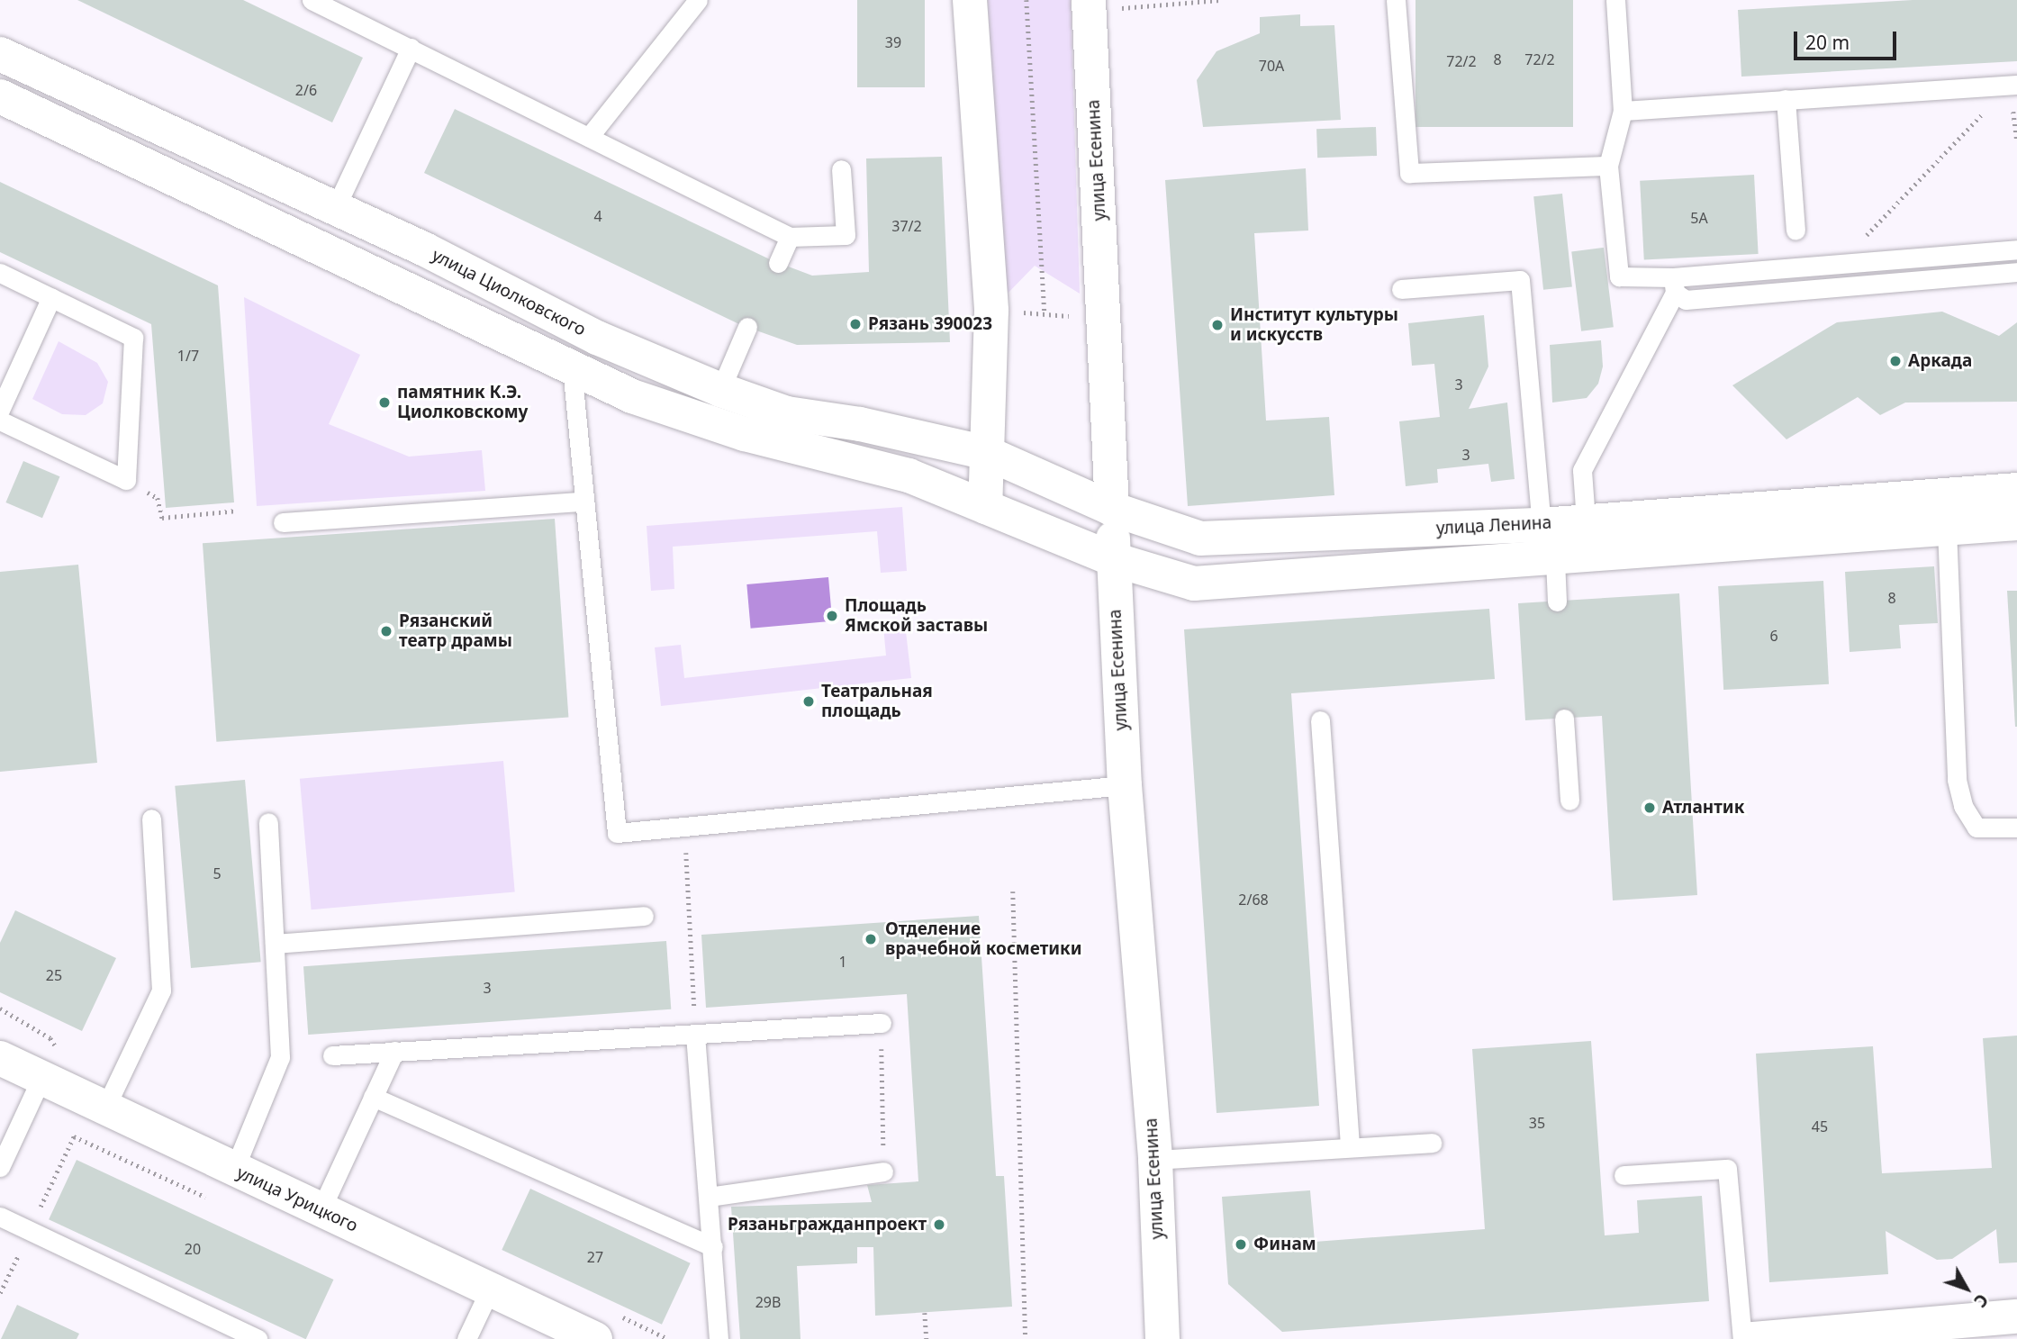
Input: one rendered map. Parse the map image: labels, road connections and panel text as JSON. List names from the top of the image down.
{
  "streets": {
    "main road": [
      "улица Есенина",
      "улица Циолковского",
      "улица Ленина",
      "улица Урицкого"
    ]
  },
  "crossings": [
    ["улица Есенина", "улица Ленина"],
    ["улица Циолковского", "улица Ленина"]
  ],
  "places": [
    "Рязань 390023",
    "Институт культуры и искусств",
    "Аркада",
    "памятник К.Э. Циолковскому",
    "Площадь Ямской заставы",
    "Рязанский театр драмы",
    "Театральная площадь",
    "Атлантик",
    "Отделение врачебной косметики",
    "Рязаньгражданпроект",
    "Финам"
  ],
  "house_numbers": [
    "39",
    "8",
    "72/2",
    "72/2",
    "70А",
    "2/6",
    "4",
    "5А",
    "37/2",
    "1/7",
    "3",
    "3",
    "8",
    "6",
    "5",
    "2/68",
    "1",
    "25",
    "3",
    "35",
    "45",
    "20",
    "27",
    "29В"
  ],
  "scale_bar": "20 m",
  "north": "bottom right"
}
